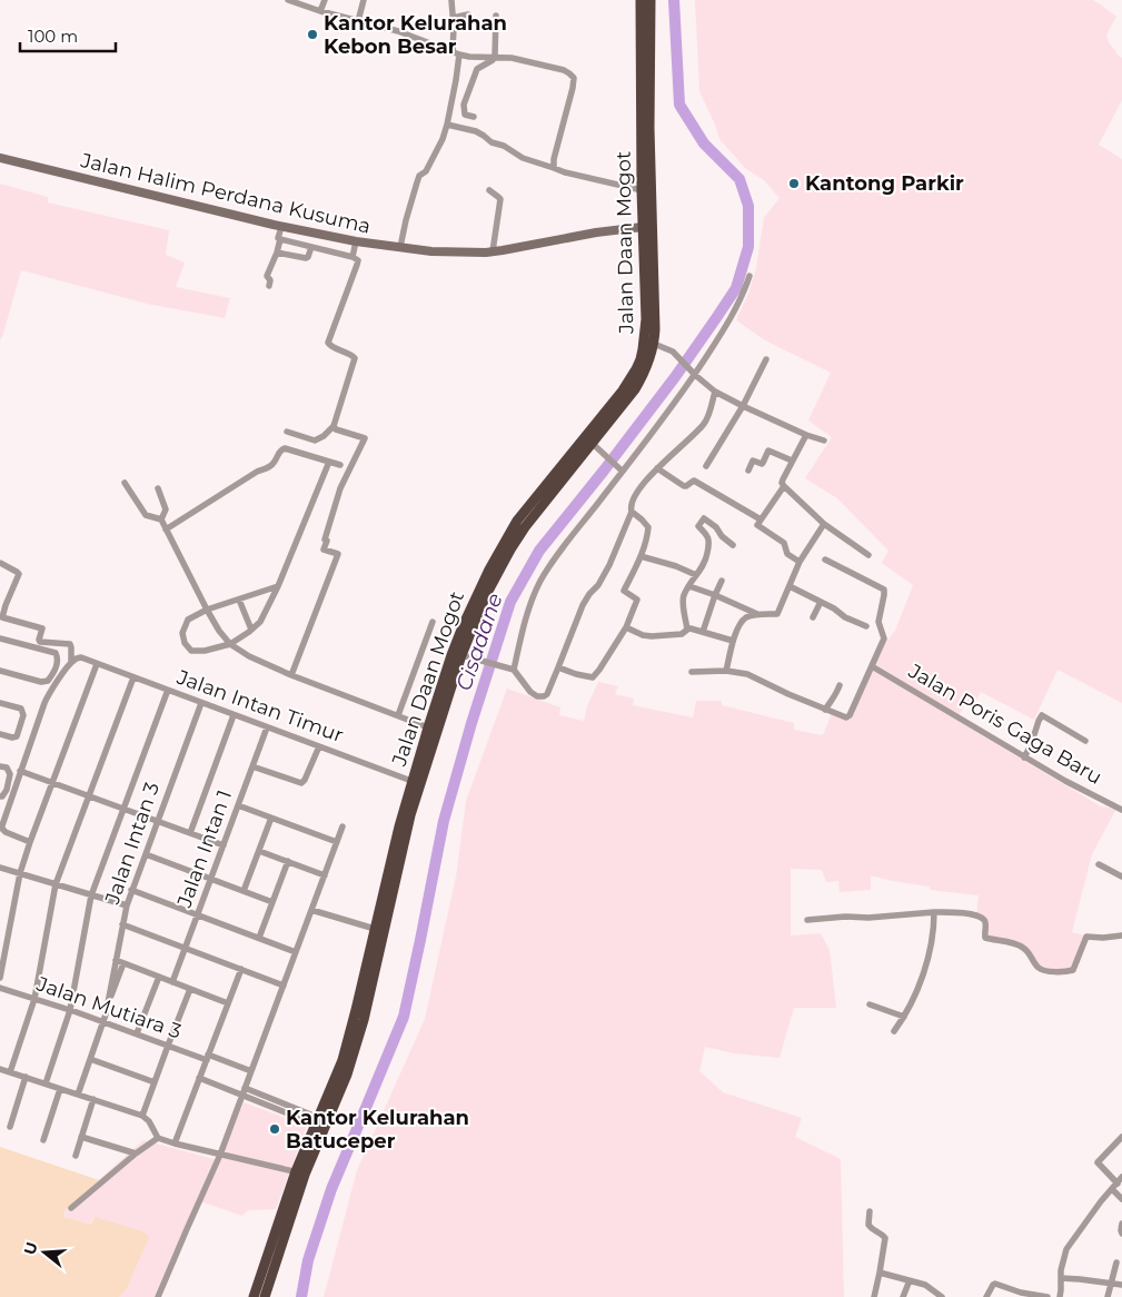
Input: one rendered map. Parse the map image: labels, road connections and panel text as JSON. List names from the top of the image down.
{
  "streets": {
    "highway": ["Jalan Daan Mogot"],
    "main road": ["Jalan Halim Perdana Kusuma"],
    "street": [
      "Jalan Intan Timur",
      "Jalan Poris Gaga Baru",
      "Jalan Intan 3",
      "Jalan Intan 1",
      "Jalan Mutiara 3"
    ]
  },
  "crossings": [
    ["Jalan Halim Perdana Kusuma", "Jalan Daan Mogot"],
    ["Jalan Daan Mogot", "Jalan Intan Timur"],
    ["Jalan Intan Timur", "Jalan Intan 3"],
    ["Jalan Intan Timur", "Jalan Intan 1"]
  ],
  "water": ["Cisadane"],
  "places": ["Kantor Kelurahan Kebon Besar", "Kantong Parkir", "Kantor Kelurahan Batuceper"],
  "scale_bar": "100 m",
  "north": "left"
}
